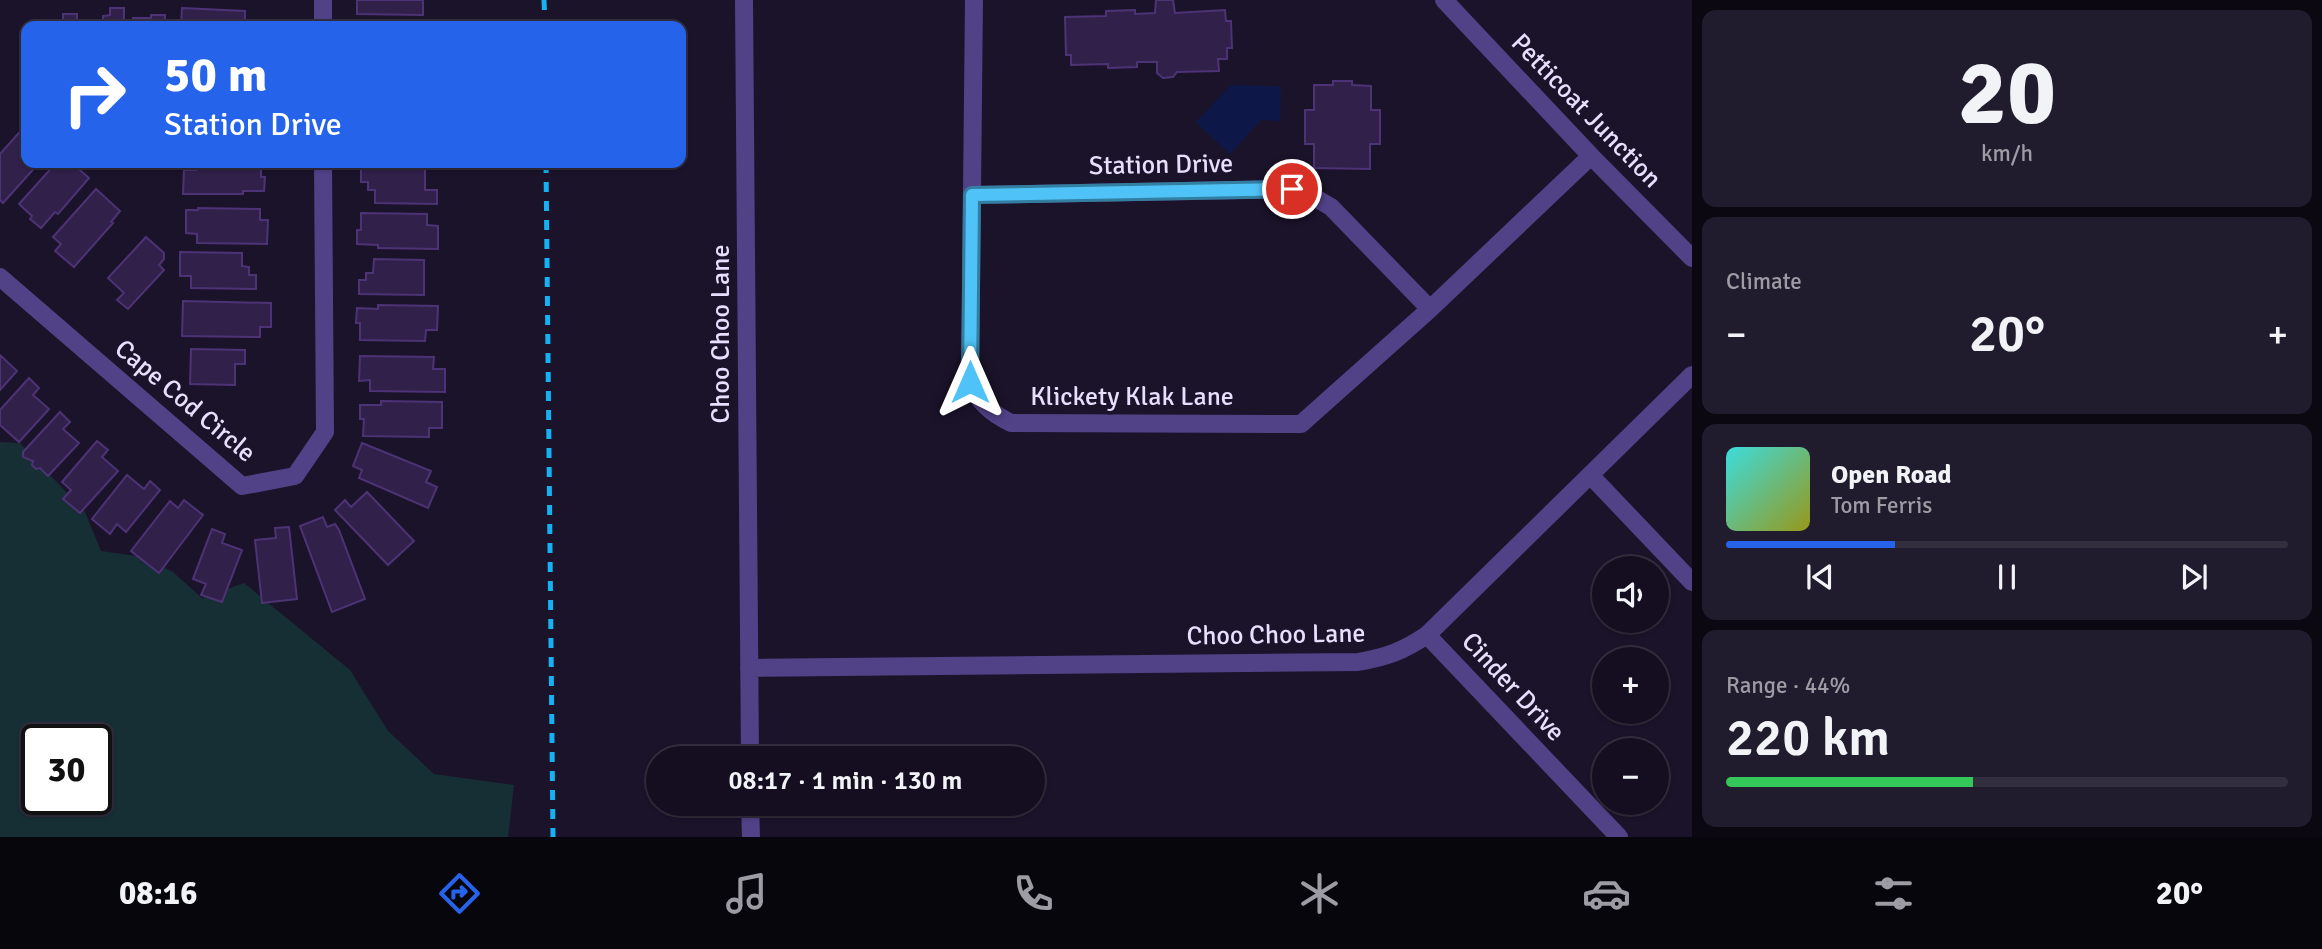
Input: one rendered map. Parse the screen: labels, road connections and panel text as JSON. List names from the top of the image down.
{
  "streets": {
    "street": [
      "Petticoat Junction",
      "Station Drive",
      "Choo Choo Lane",
      "Klickety Klak Lane",
      "Cape Cod Circle",
      "Cinder Drive"
    ]
  },
  "crossings": [
    ["Petticoat Junction", "Klickety Klak Lane"],
    ["Station Drive", "Klickety Klak Lane"],
    ["Choo Choo Lane", "Cinder Drive"]
  ],
  "page": {
    "tile": [
      ["20", "km/h"],
      "Climate",
      ["Range · 44%", "220 km"]
    ],
    "turn": ["50 m", "Station Drive"],
    "heat": ["−", "20°", "+"],
    "song": ["Open Road", "Tom Ferris"],
    "map_buttons": ["+", "−"],
    "limit": "30",
    "trip": "08:17 · 1 min · 130 m",
    "tabs": ["08:16", "20°"]
  }
}
